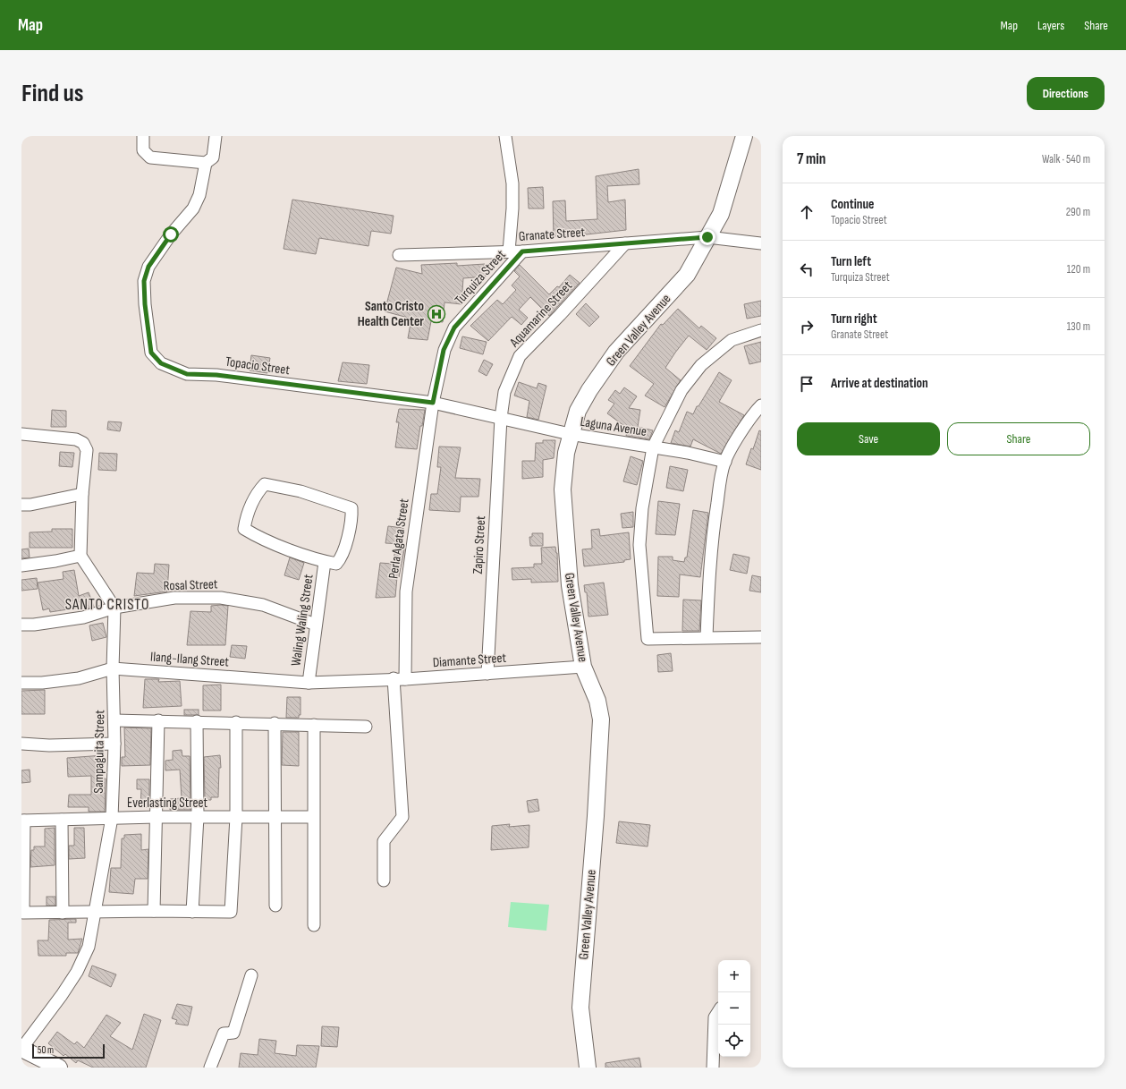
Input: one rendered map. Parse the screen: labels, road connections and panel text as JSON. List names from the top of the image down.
{
  "streets": {
    "street": [
      "Granate Street",
      "Turquiza Street",
      "Aquamarine Street",
      "Green Valley Avenue",
      "Topacio Street",
      "Laguna Avenue",
      "Perla Agata Street",
      "Zapiro Street",
      "Rosal Street",
      "Waling Waling Street",
      "Ilang-Ilang Street",
      "Diamante Street",
      "Sampaguita Street",
      "Everlasting Street"
    ]
  },
  "crossings": [
    ["Granate Street", "Turquiza Street"],
    ["Granate Street", "Aquamarine Street"],
    ["Granate Street", "Green Valley Avenue"],
    ["Turquiza Street", "Topacio Street"],
    ["Turquiza Street", "Perla Agata Street"],
    ["Aquamarine Street", "Topacio Street"],
    ["Aquamarine Street", "Zapiro Street"],
    ["Green Valley Avenue", "Topacio Street"],
    ["Green Valley Avenue", "Laguna Avenue"],
    ["Green Valley Avenue", "Diamante Street"],
    ["Topacio Street", "Laguna Avenue"],
    ["Topacio Street", "Perla Agata Street"],
    ["Topacio Street", "Zapiro Street"],
    ["Perla Agata Street", "Diamante Street"],
    ["Zapiro Street", "Diamante Street"],
    ["Rosal Street", "Waling Waling Street"],
    ["Rosal Street", "Sampaguita Street"],
    ["Waling Waling Street", "Ilang-Ilang Street"],
    ["Ilang-Ilang Street", "Diamante Street"],
    ["Ilang-Ilang Street", "Sampaguita Street"],
    ["Sampaguita Street", "Everlasting Street"]
  ],
  "districts": ["SANTO CRISTO"],
  "places": {
    "hospital": ["Santo Cristo Health Center"]
  },
  "scale_bar": "50 m",
  "page": {
    "header": "Map",
    "nav": ["Map", "Layers", "Share"],
    "buttons": [
      "Directions",
      ["Save", "Share"]
    ],
    "title": "Find us",
    "heading": ["7 min", "Walk · 540 m"],
    "list": [
      ["Continue", "Topacio Street", "290 m"],
      ["Turn left", "Turquiza Street", "120 m"],
      ["Turn right", "Granate Street", "130 m"],
      "Arrive at destination"
    ],
    "map_buttons": ["+", "−"],
    "scale": "50 m"
  }
}
